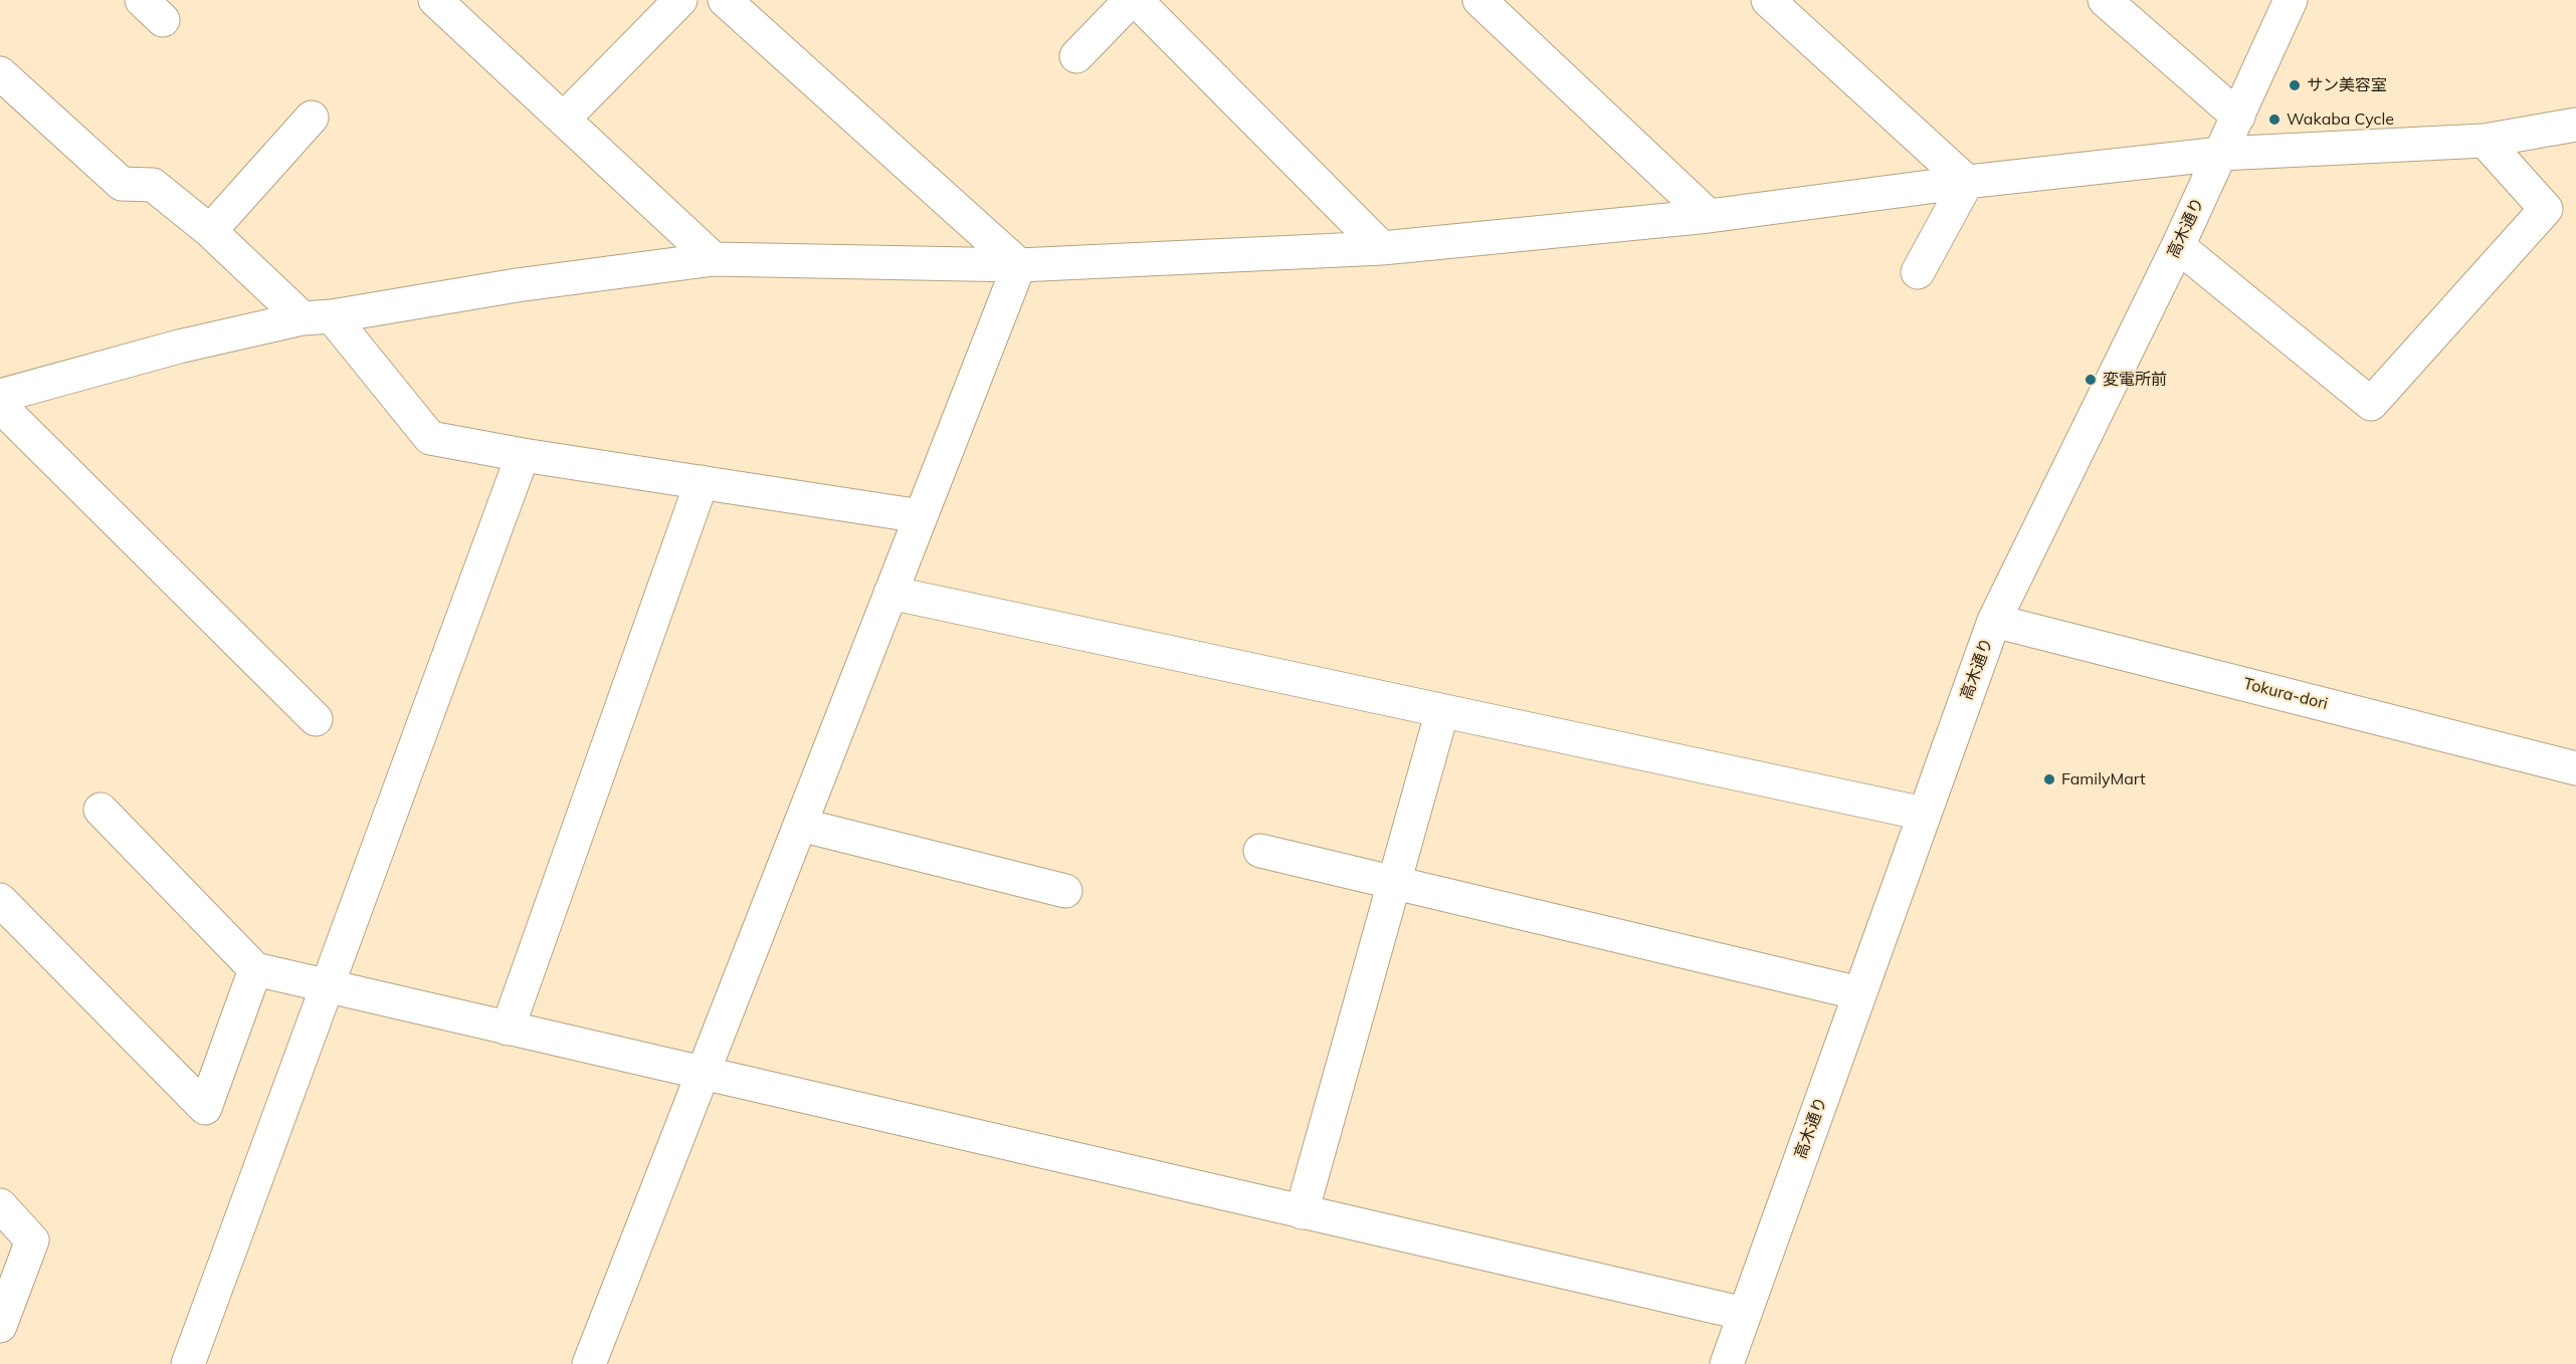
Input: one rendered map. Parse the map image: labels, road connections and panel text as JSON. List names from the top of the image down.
{
  "streets": {
    "street": ["高木通り", "Tokura-dori"]
  },
  "crossings": [
    ["高木通り", "Tokura-dori"]
  ],
  "places": [
    "サン美容室",
    "Wakaba Cycle",
    "変電所前",
    "FamilyMart"
  ]
}
